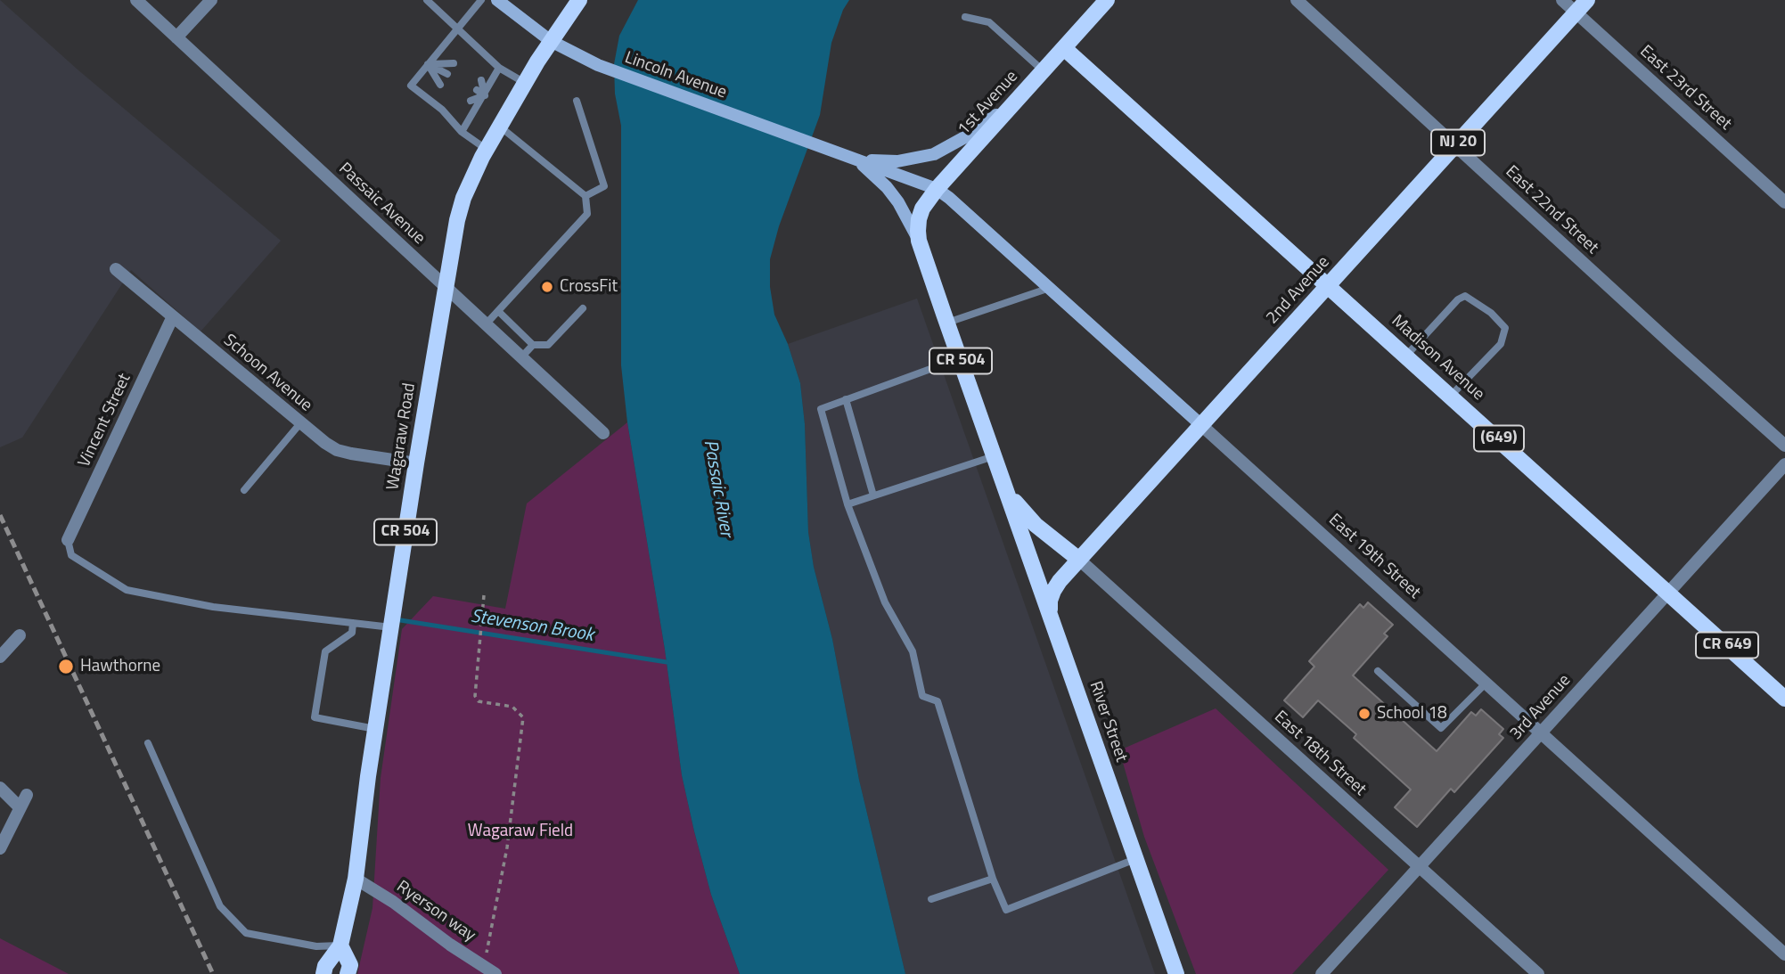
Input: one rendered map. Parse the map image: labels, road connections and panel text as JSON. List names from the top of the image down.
{
  "streets": {
    "main road": [
      "Lincoln Avenue",
      "1st Avenue",
      "NJ 20",
      "2nd Avenue",
      "Madison Avenue",
      "CR 504",
      "Wagaraw Road",
      "(649)",
      "East 19th Street",
      "CR 649",
      "River Street"
    ],
    "street": [
      "East 23rd Street",
      "Passaic Avenue",
      "East 22nd Street",
      "Schoon Avenue",
      "Vincent Street",
      "3rd Avenue",
      "East 18th Street",
      "Ryerson way"
    ]
  },
  "crossings": [
    ["Lincoln Avenue", "1st Avenue"],
    ["Lincoln Avenue", "CR 504"],
    ["Lincoln Avenue", "Wagaraw Road"],
    ["Lincoln Avenue", "East 19th Street"],
    ["Lincoln Avenue", "River Street"],
    ["East 23rd Street", "2nd Avenue"],
    ["1st Avenue", "Madison Avenue"],
    ["1st Avenue", "CR 504"],
    ["1st Avenue", "East 19th Street"],
    ["1st Avenue", "River Street"],
    ["Passaic Avenue", "Wagaraw Road"],
    ["East 22nd Street", "2nd Avenue"],
    ["2nd Avenue", "Madison Avenue"],
    ["2nd Avenue", "East 19th Street"],
    ["2nd Avenue", "River Street"],
    ["2nd Avenue", "East 18th Street"],
    ["Madison Avenue", "3rd Avenue"],
    ["CR 504", "River Street"],
    ["Schoon Avenue", "Vincent Street"],
    ["Schoon Avenue", "Wagaraw Road"],
    ["Wagaraw Road", "Ryerson way"],
    ["East 19th Street", "3rd Avenue"],
    ["3rd Avenue", "East 18th Street"],
    ["River Street", "East 18th Street"]
  ],
  "water": ["Passaic River", "Stevenson Brook"],
  "parks": ["Wagaraw Field"],
  "places": ["CrossFit", "Hawthorne", "School 18"]
}
